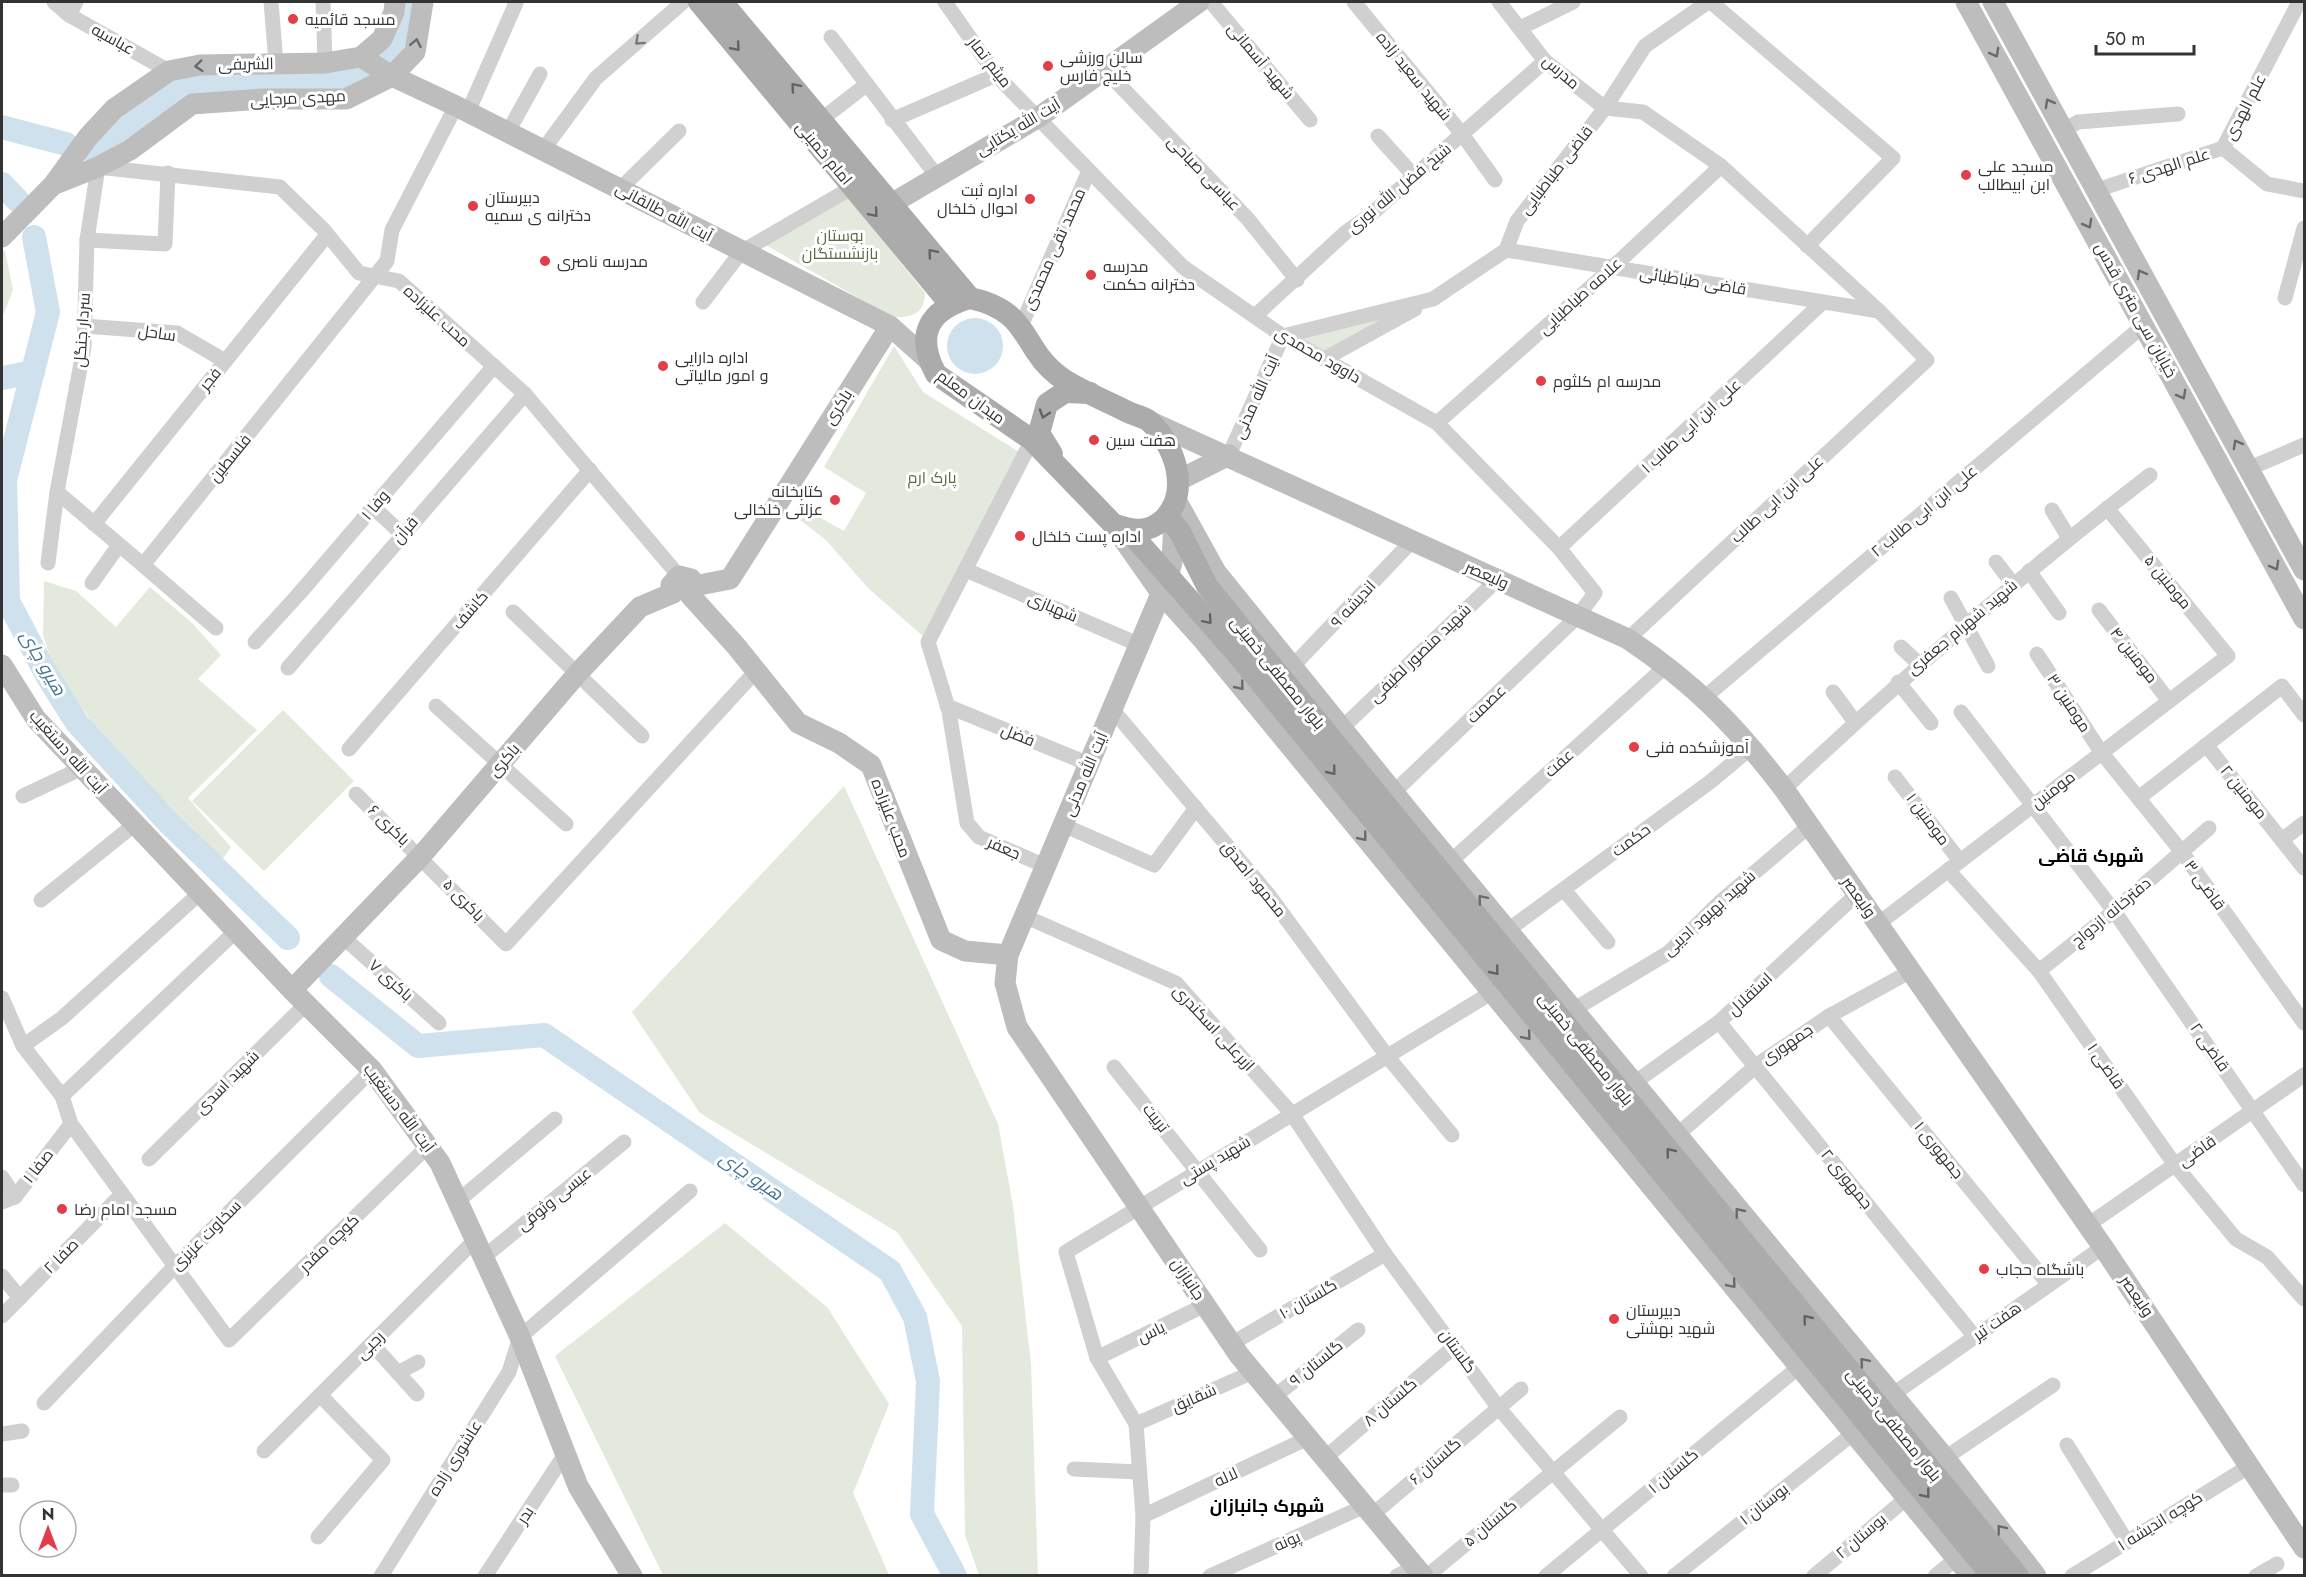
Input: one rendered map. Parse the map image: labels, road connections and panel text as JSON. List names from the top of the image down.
{
  "streets": {
    "main road": [
      "الشریفی",
      "مهدی مرجایی",
      "آیت الله یکتایی",
      "امام خمینی",
      "آیت الله طالقانی",
      "خیابان سی متری قدس",
      "محب علیزاده",
      "میدان معلم",
      "باکری",
      "ولیعصر",
      "بلوار مصطفی خمینی",
      "آیت الله دستغیب",
      "آیت‌ الله مدنی",
      "جانبازان"
    ],
    "street": [
      "عباسیه",
      "شهید آسمانی",
      "میثم تمار",
      "مدرس",
      "شهید سعید زاده",
      "علم الهدی",
      "علم الهدی ۶",
      "قاضی طباطبایی",
      "عباسی صباحی",
      "شیخ فضل الله نوری",
      "محمد تقی محمدی",
      "قاضی طباطبائی",
      "علامه طباطبایی",
      "سردار جنگل",
      "ساحل",
      "داوود محمدی",
      "فجر",
      "آیت الله مدنی",
      "علی ابن ابی طالب ۱",
      "فلسطین",
      "علی ابن ابی طالب",
      "وفا ۱",
      "علی ابن ابی طالب ۲",
      "قرآن",
      "۵ مومنین",
      "اندیشه ۹",
      "شهبازی",
      "کاشف",
      "شهید شهرام جعفری",
      "شهید منصور لطیفی",
      "مومنین ۴",
      "مومنین ۳",
      "عصمت",
      "فضل",
      "عفت",
      "مومنین",
      "مومنین ۲",
      "مومنین ۱",
      "باکری ۶",
      "حکمت",
      "جعفر",
      "محمود اصدق",
      "قاضی ۳",
      "باکری ۵",
      "دفترخانه ازدواج",
      "شهید بهبود ادیبی",
      "باکری ۷",
      "استقلال",
      "ازبرعلی اسکندری",
      "جمهوری",
      "قاضی ۲",
      "قاضی ۱",
      "شهید اسدی",
      "تربیت",
      "جمهوری ۱",
      "قاضی",
      "شهید پستی",
      "صفا ۱",
      "جمهوری ۲",
      "عیسی وثوقی",
      "سخاوت عزیزی",
      "کوچه مقدر",
      "صفا ۲",
      "گلستان ۱۰",
      "هفت تیر",
      "یاس",
      "رجبی",
      "گلستان",
      "گلستان ۹",
      "شقایق",
      "گلستان ۸",
      "عاشوری زاده",
      "گلستان ۶",
      "گلستان ۱",
      "لاله",
      "بوستان ۱",
      "بدر",
      "کوچه اندیشه ۱",
      "گلستان ۵",
      "بوستان ۲",
      "پونه"
    ]
  },
  "crossings": [
    ["عباسیه", "الشریفی"],
    ["میثم تمار", "آیت الله یکتایی"],
    ["میثم تمار", "داوود محمدی"],
    ["الشریفی", "مهدی مرجایی"],
    ["الشریفی", "آیت الله طالقانی"],
    ["مدرس", "قاضی طباطبایی"],
    ["مدرس", "شیخ فضل الله نوری"],
    ["شهید سعید زاده", "شیخ فضل الله نوری"],
    ["مهدی مرجایی", "آیت الله طالقانی"],
    ["مهدی مرجایی", "محب علیزاده"],
    ["مهدی مرجایی", "سردار جنگل"],
    ["علم الهدی", "علم الهدی ۶"],
    ["آیت الله یکتایی", "امام خمینی"],
    ["آیت الله یکتایی", "عباسی صباحی"],
    ["آیت الله یکتایی", "داوود محمدی"],
    ["امام خمینی", "میدان معلم"],
    ["علم الهدی ۶", "خیابان سی متری قدس"],
    ["قاضی طباطبایی", "قاضی طباطبائی"],
    ["عباسی صباحی", "شیخ فضل الله نوری"],
    ["شیخ فضل الله نوری", "داوود محمدی"],
    ["آیت الله طالقانی", "میدان معلم"],
    ["آیت الله طالقانی", "باکری"],
    ["آیت الله طالقانی", "فلسطین"],
    ["محمد تقی محمدی", "داوود محمدی"],
    ["قاضی طباطبائی", "علامه طباطبایی"],
    ["قاضی طباطبائی", "علی ابن ابی طالب ۱"],
    ["قاضی طباطبائی", "علی ابن ابی طالب"],
    ["علامه طباطبایی", "داوود محمدی"],
    ["خیابان سی متری قدس", "علی ابن ابی طالب ۲"],
    ["محب علیزاده", "سردار جنگل"],
    ["محب علیزاده", "فجر"],
    ["محب علیزاده", "باکری"],
    ["محب علیزاده", "فلسطین"],
    ["محب علیزاده", "وفا ۱"],
    ["محب علیزاده", "قرآن"],
    ["محب علیزاده", "کاشف"],
    ["محب علیزاده", "آیت‌ الله مدنی"],
    ["محب علیزاده", "باکری ۵"],
    ["محب علیزاده", "جانبازان"],
    ["سردار جنگل", "ساحل"],
    ["ساحل", "فجر"],
    ["داوود محمدی", "آیت الله مدنی"],
    ["داوود محمدی", "علی ابن ابی طالب ۱"],
    ["داوود محمدی", "عصمت"],
    ["میدان معلم", "ولیعصر"],
    ["میدان معلم", "بلوار مصطفی خمینی"],
    ["میدان معلم", "آیت‌ الله مدنی"],
    ["آیت الله مدنی", "ولیعصر"],
    ["باکری", "آیت الله دستغیب"],
    ["باکری", "باکری ۶"],
    ["باکری", "باکری ۵"],
    ["باکری", "باکری ۷"],
    ["باکری", "شهید اسدی"],
    ["علی ابن ابی طالب", "ولیعصر"],
    ["علی ابن ابی طالب ۲", "ولیعصر"],
    ["ولیعصر", "اندیشه ۹"],
    ["ولیعصر", "شهید شهرام جعفری"],
    ["ولیعصر", "شهید منصور لطیفی"],
    ["ولیعصر", "بلوار مصطفی خمینی"],
    ["ولیعصر", "عصمت"],
    ["ولیعصر", "عفت"],
    ["ولیعصر", "آیت‌ الله مدنی"],
    ["ولیعصر", "مومنین"],
    ["ولیعصر", "حکمت"],
    ["ولیعصر", "شهید بهبود ادیبی"],
    ["ولیعصر", "استقلال"],
    ["ولیعصر", "جمهوری"],
    ["ولیعصر", "قاضی"],
    ["ولیعصر", "هفت تیر"],
    ["ولیعصر", "کوچه اندیشه ۱"],
    ["۵ مومنین", "شهید شهرام جعفری"],
    ["۵ مومنین", "مومنین"],
    ["شهبازی", "آیت‌ الله مدنی"],
    ["مومنین ۴", "مومنین"],
    ["بلوار مصطفی خمینی", "آیت‌ الله مدنی"],
    ["مومنین ۳", "مومنین"],
    ["مومنین ۳", "قاضی ۳"],
    ["فضل", "آیت‌ الله مدنی"],
    ["فضل", "جعفر"],
    ["آیت الله دستغیب", "شهید اسدی"],
    ["آیت الله دستغیب", "عیسی وثوقی"],
    ["آیت الله دستغیب", "سخاوت عزیزی"],
    ["آیت الله دستغیب", "کوچه مقدر"],
    ["آیت الله دستغیب", "رجبی"],
    ["آیت الله دستغیب", "عاشوری زاده"],
    ["آیت الله دستغیب", "بدر"],
    ["آیت‌ الله مدنی", "جعفر"],
    ["آیت‌ الله مدنی", "محمود اصدق"],
    ["آیت‌ الله مدنی", "ازبرعلی اسکندری"],
    ["آیت‌ الله مدنی", "جانبازان"],
    ["مومنین", "مومنین ۱"],
    ["مومنین", "قاضی ۳"],
    ["مومنین", "قاضی ۲"],
    ["مومنین", "قاضی ۱"],
    ["مومنین ۱", "قاضی ۱"],
    ["باکری ۶", "باکری ۵"],
    ["محمود اصدق", "شهید پستی"],
    ["قاضی ۳", "دفترخانه ازدواج"],
    ["دفترخانه ازدواج", "قاضی ۲"],
    ["دفترخانه ازدواج", "قاضی ۱"],
    ["استقلال", "جمهوری ۲"],
    ["ازبرعلی اسکندری", "شهید پستی"],
    ["ازبرعلی اسکندری", "گلستان"],
    ["جمهوری", "جمهوری ۱"],
    ["جمهوری", "جمهوری ۲"],
    ["قاضی ۲", "قاضی"],
    ["قاضی ۱", "قاضی"],
    ["تربیت", "شهید پستی"],
    ["جمهوری ۱", "هفت تیر"],
    ["شهید پستی", "جانبازان"],
    ["شهید پستی", "یاس"],
    ["شهید پستی", "گلستان"],
    ["جمهوری ۲", "هفت تیر"],
    ["عیسی وثوقی", "رجبی"],
    ["سخاوت عزیزی", "کوچه مقدر"],
    ["جانبازان", "گلستان ۱۰"],
    ["جانبازان", "یاس"],
    ["جانبازان", "گلستان ۹"],
    ["جانبازان", "شقایق"],
    ["جانبازان", "گلستان ۸"],
    ["جانبازان", "گلستان ۶"],
    ["جانبازان", "لاله"],
    ["جانبازان", "گلستان ۵"],
    ["جانبازان", "پونه"],
    ["گلستان ۱۰", "گلستان"],
    ["گلستان", "گلستان ۸"],
    ["گلستان", "گلستان ۶"],
    ["گلستان", "گلستان ۱"],
    ["گلستان", "گلستان ۵"],
    ["گلستان ۶", "پونه"]
  ],
  "districts": ["شهرک قاضی", "شهرک جانبازان"],
  "water": ["هیرو چای"],
  "parks": ["بوستان بازنشستگان", "پارک ارم"],
  "places": [
    "مسجد قائمیه",
    "سالن ورزشی خلیج فارس",
    "مسجد علی ابن ابیطالب",
    "اداره ثبت احوال خلخال",
    "دبیرستان دخترانه ی سمیه",
    "مدرسه ناصری",
    "مدرسه دخترانه حکمت",
    "اداره دارایی و امور مالیاتی",
    "مدرسه ام کلثوم",
    "هفت سین",
    "کتابخانه عزلتی خلخالی",
    "اداره پست خلخال",
    "آموزشکده فنی",
    "مسجد امام رضا",
    "باشگاه حجاب",
    "دبیرستان شهید بهشتی"
  ],
  "scale_bar": "50 m",
  "north": "top"
}
